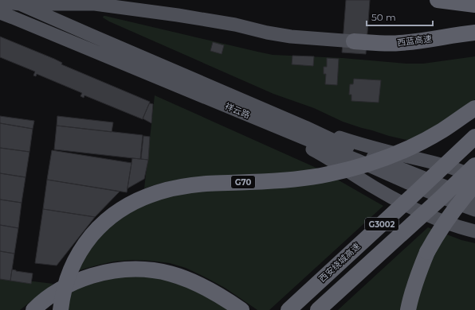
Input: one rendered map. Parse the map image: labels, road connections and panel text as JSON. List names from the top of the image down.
{
  "streets": {
    "highway": [
      "西蓝高速",
      "G70",
      "G3002",
      "西安绕城高速"
    ],
    "main road": ["祥云路"]
  },
  "scale_bar": "50 m"
}
